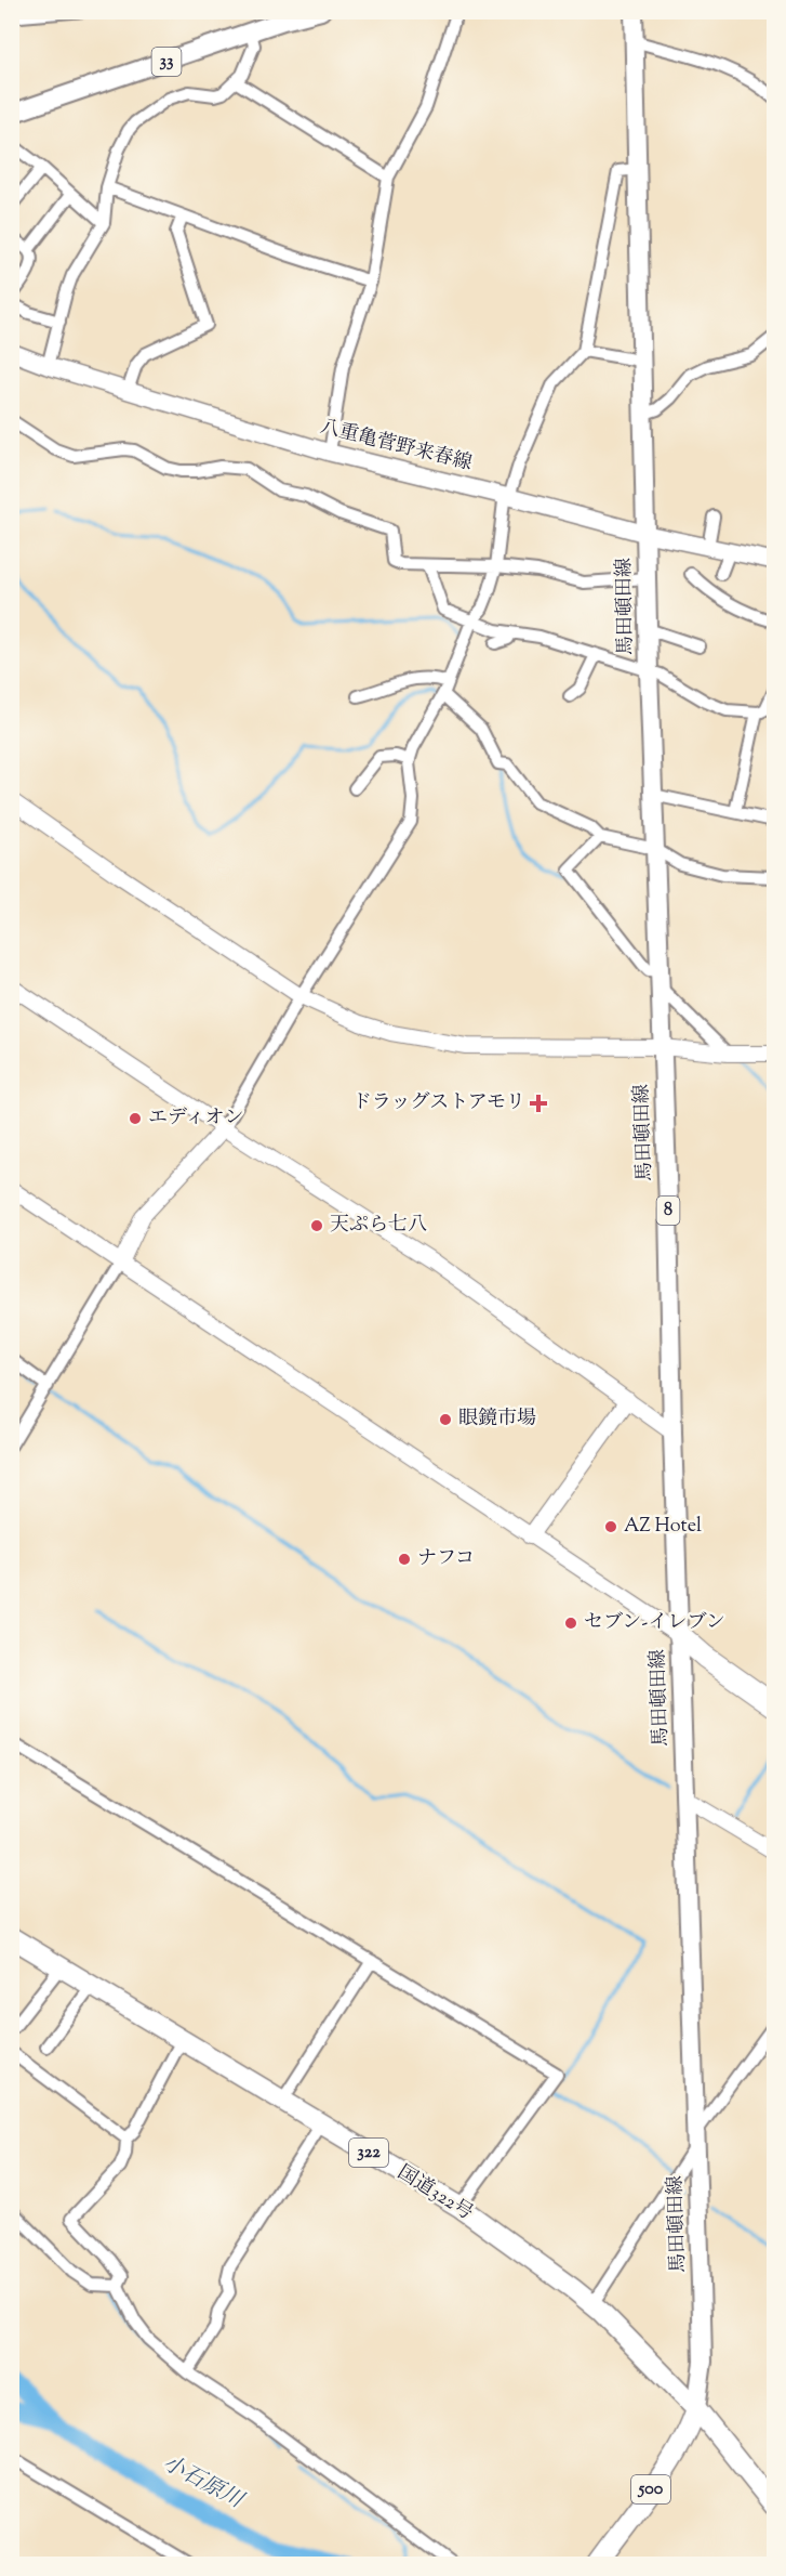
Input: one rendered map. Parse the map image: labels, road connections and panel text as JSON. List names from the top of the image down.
{
  "streets": {
    "highway": ["322", "国道322号", "500"],
    "main road": [
      "33",
      "八重亀菅野来春線",
      "馬田頓田線",
      "8"
    ]
  },
  "crossings": [
    ["八重亀菅野来春線", "馬田頓田線"],
    ["馬田頓田線", "322"],
    ["馬田頓田線", "国道322号"],
    ["馬田頓田線", "500"],
    ["322", "国道322号"],
    ["322", "500"],
    ["国道322号", "500"]
  ],
  "water": ["小石原川"],
  "places": {
    "health": ["ドラッグストアモリ"],
    "other": [
      "エディオン",
      "天ぷら七八",
      "眼鏡市場",
      "AZ Hotel",
      "ナフコ",
      "セブン-イレブン"
    ]
  }
}
